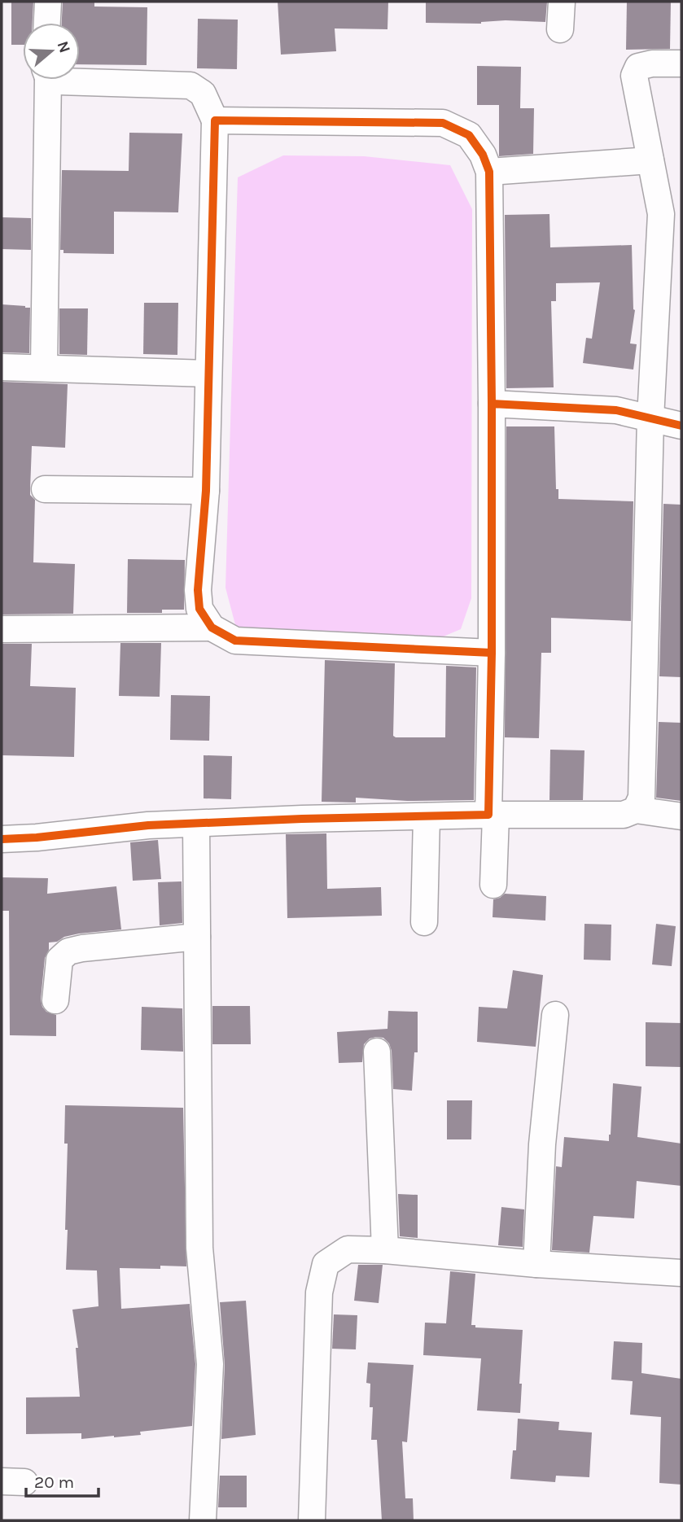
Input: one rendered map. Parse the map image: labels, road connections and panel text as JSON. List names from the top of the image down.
{
  "scale_bar": "20 m",
  "north": "right"
}
